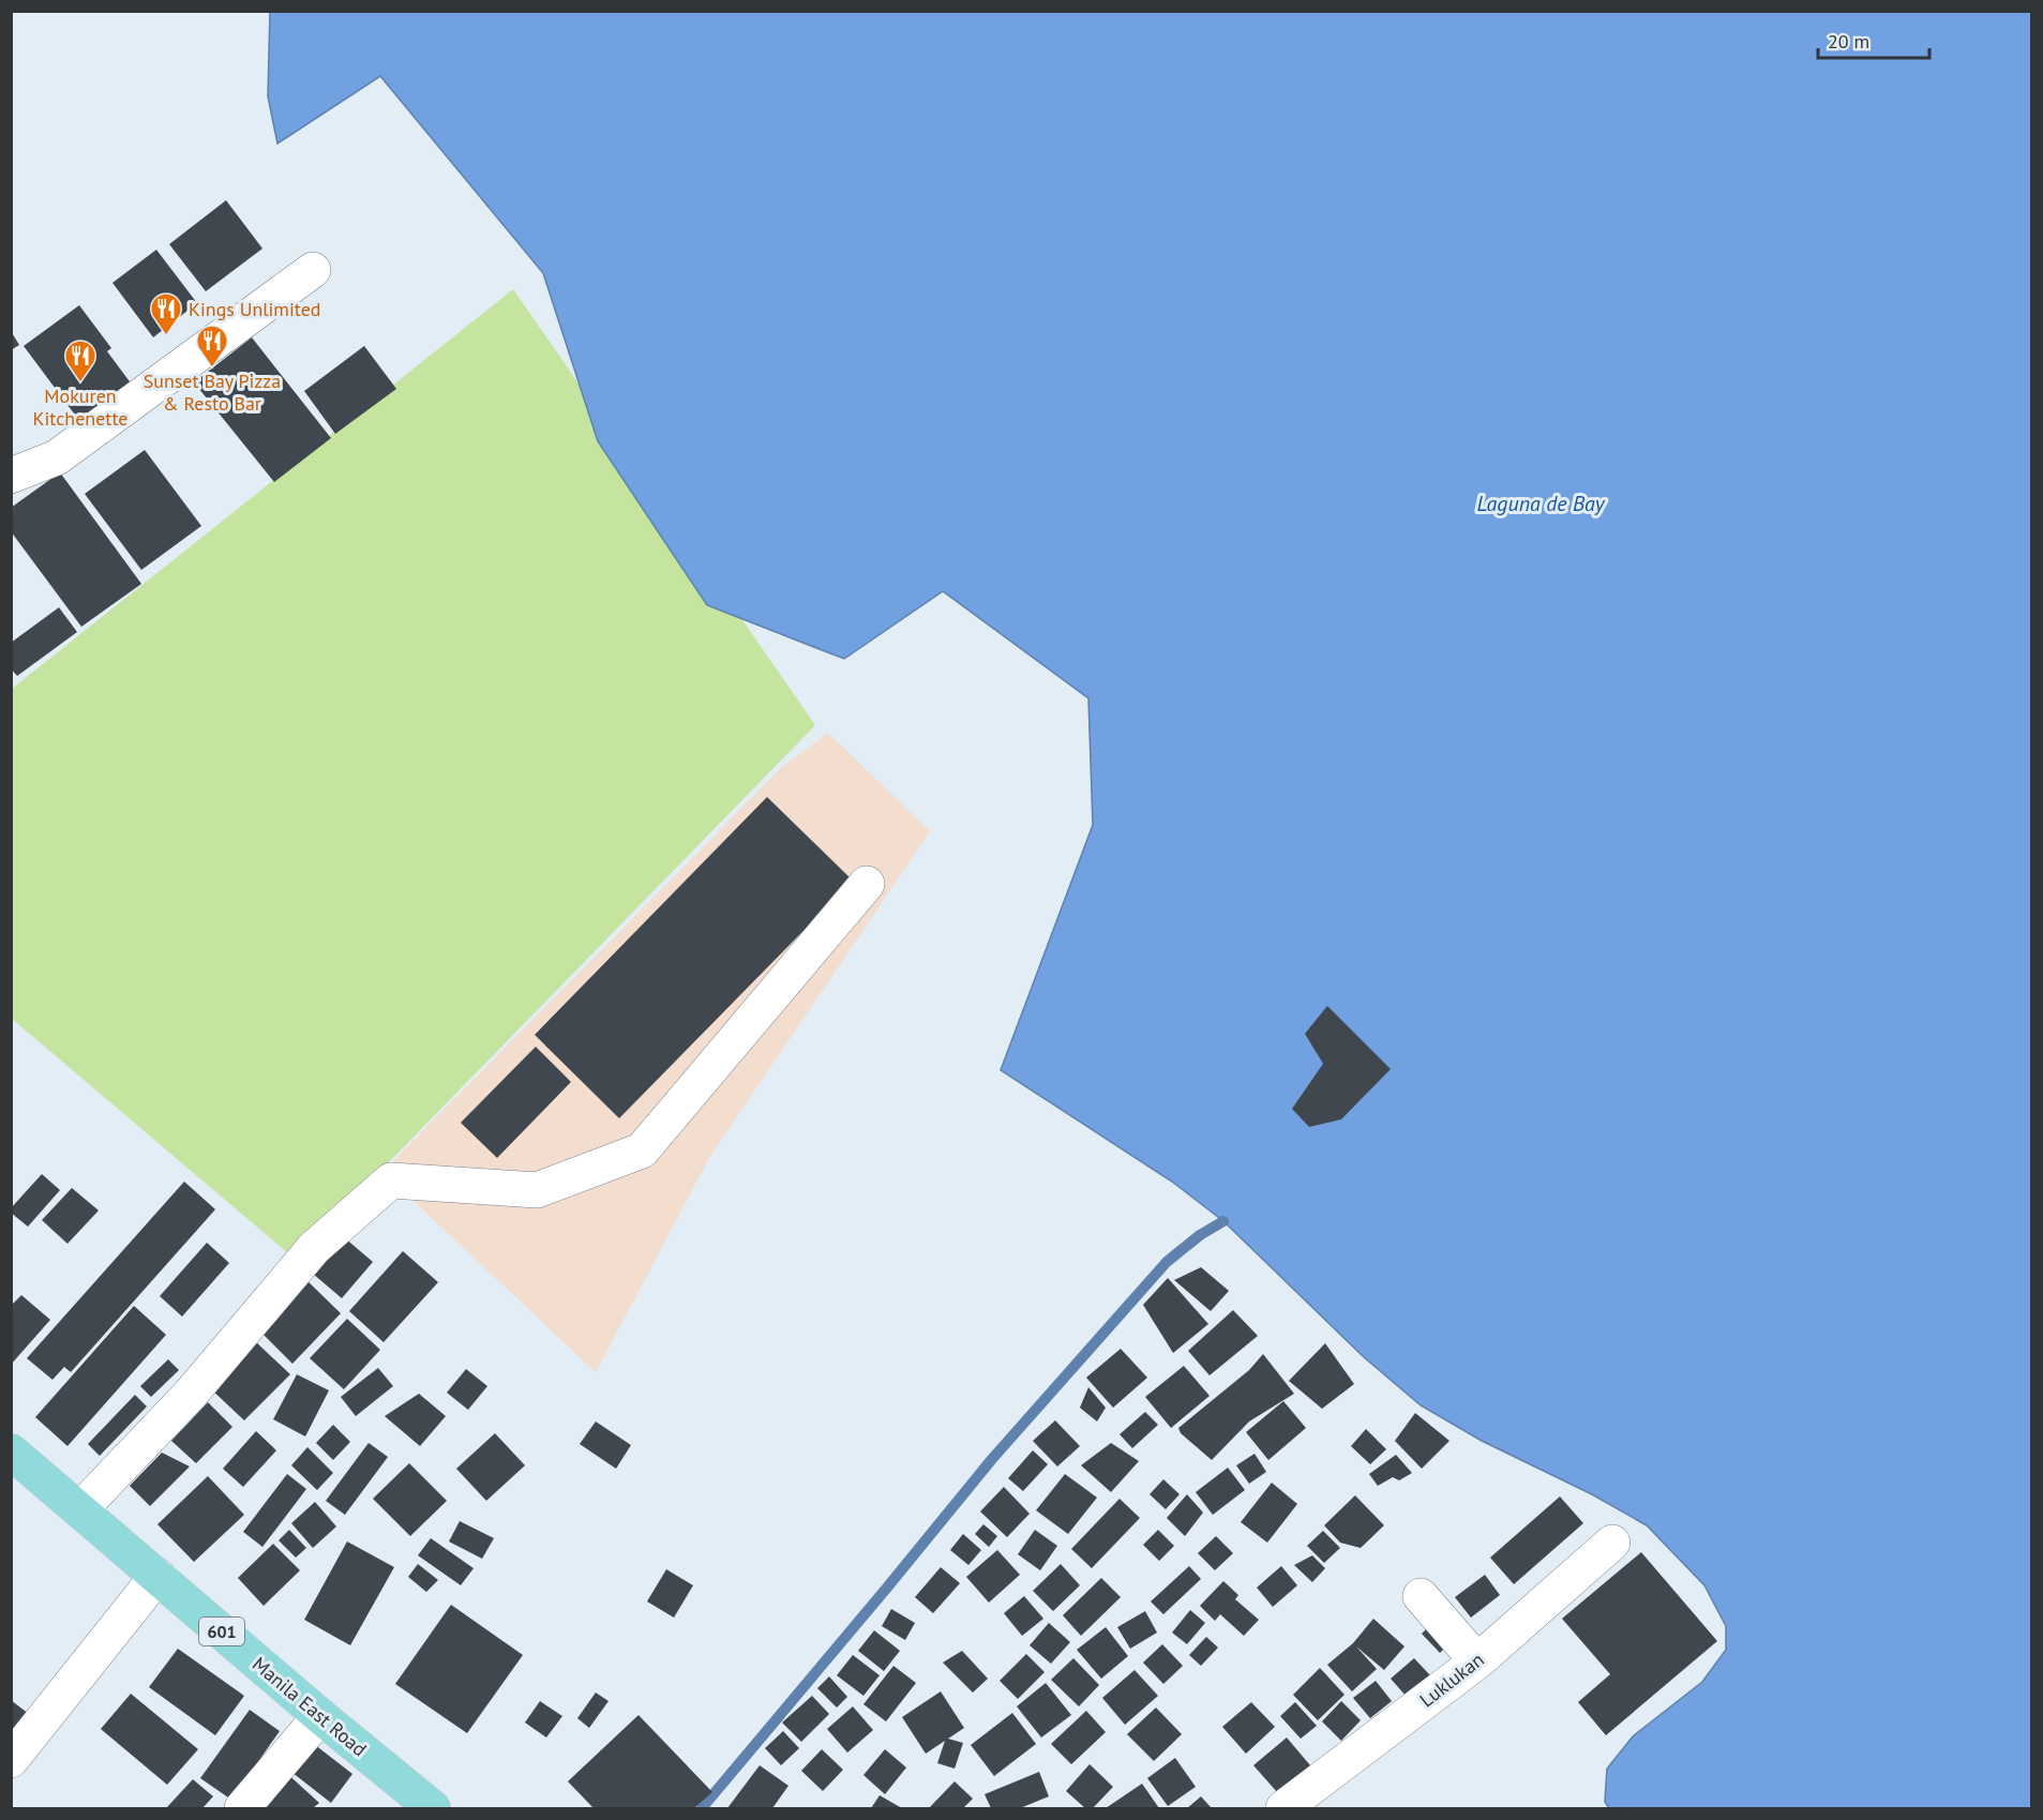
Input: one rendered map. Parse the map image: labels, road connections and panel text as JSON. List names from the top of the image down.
{
  "streets": {
    "main road": ["601", "Manila East Road"],
    "street": ["Luklukan"]
  },
  "water": ["Laguna de Bay"],
  "places": {
    "restaurant": ["Kings Unlimited", "Sunset Bay Pizza & Resto Bar", "Mokuren Kitchenette"]
  },
  "scale_bar": "20 m"
}
